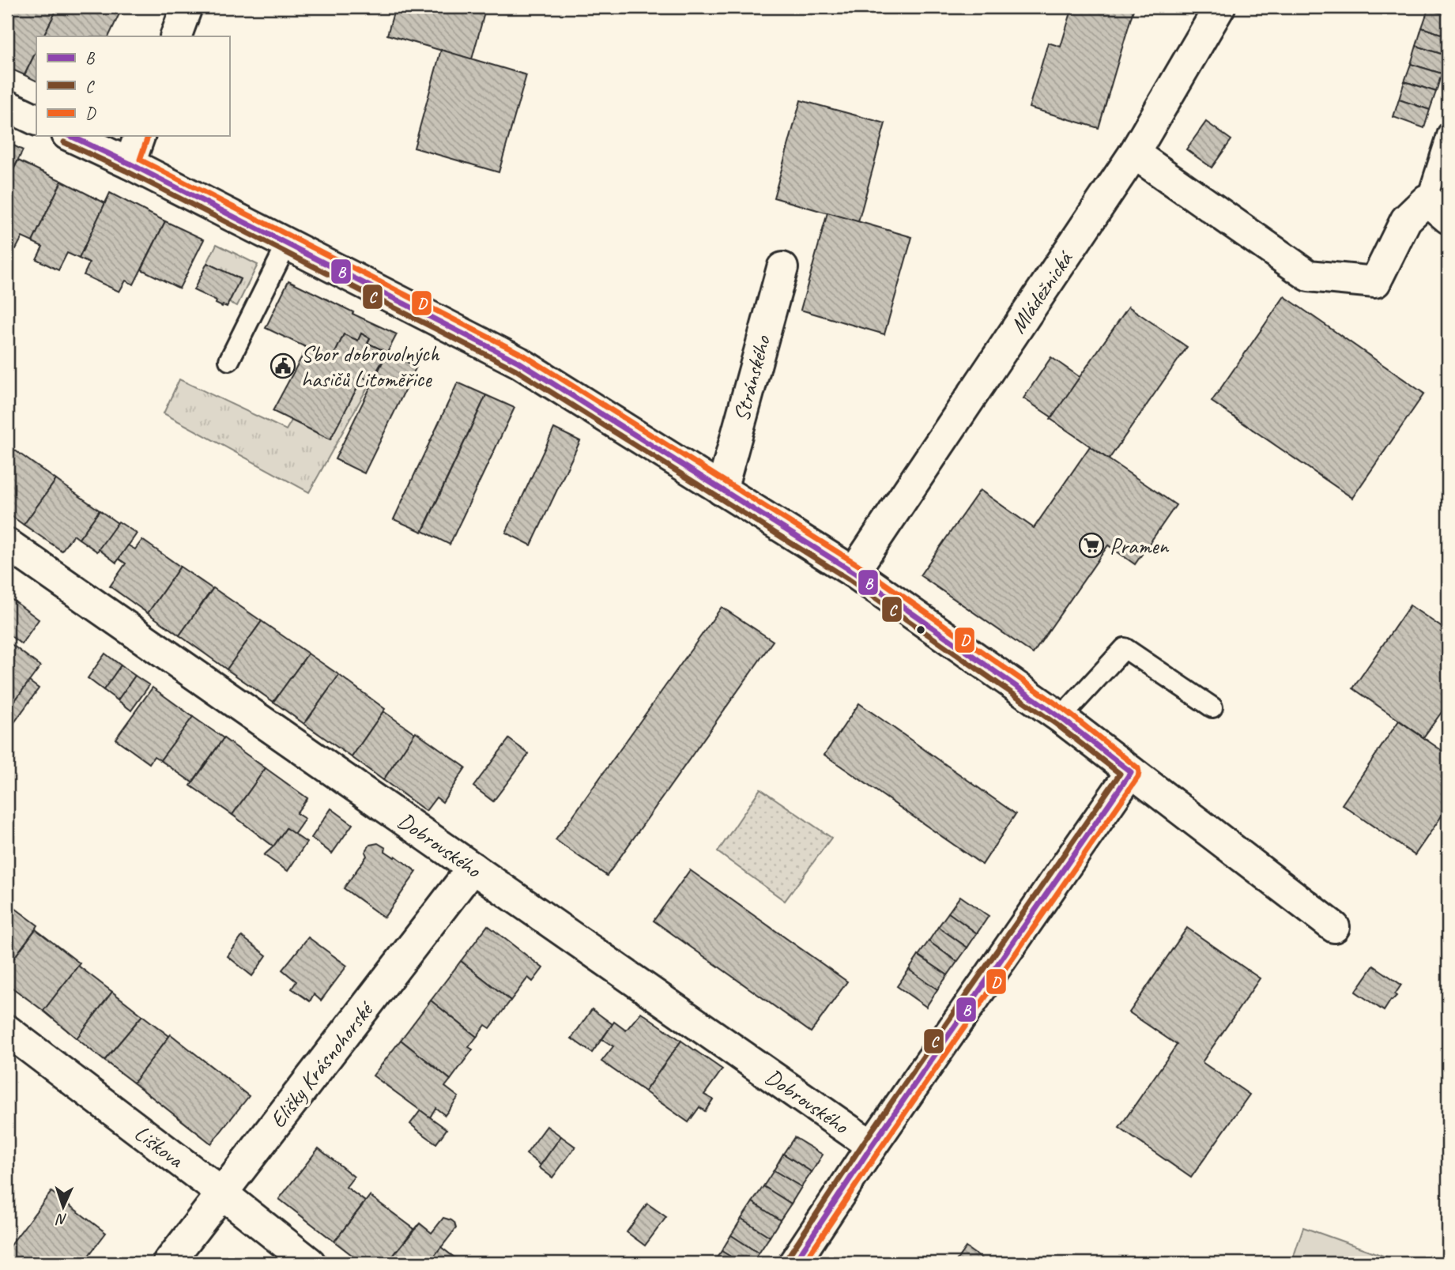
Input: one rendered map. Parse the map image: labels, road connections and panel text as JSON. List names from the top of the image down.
{
  "streets": {
    "street": [
      "Mládežnická",
      "Stránského",
      "Dobrovského",
      "Elišky Krásnohorské",
      "Liškova"
    ]
  },
  "crossings": [
    ["Dobrovského", "Elišky Krásnohorské"],
    ["Elišky Krásnohorské", "Liškova"]
  ],
  "places": {
    "public building": ["Sbor dobrovolných hasičů Litoměřice"],
    "supermarket": ["Pramen"]
  },
  "lines": ["transit line B", "transit line D", "transit line C"],
  "legend": ["B", "C", "D"],
  "north": "bottom"
}
